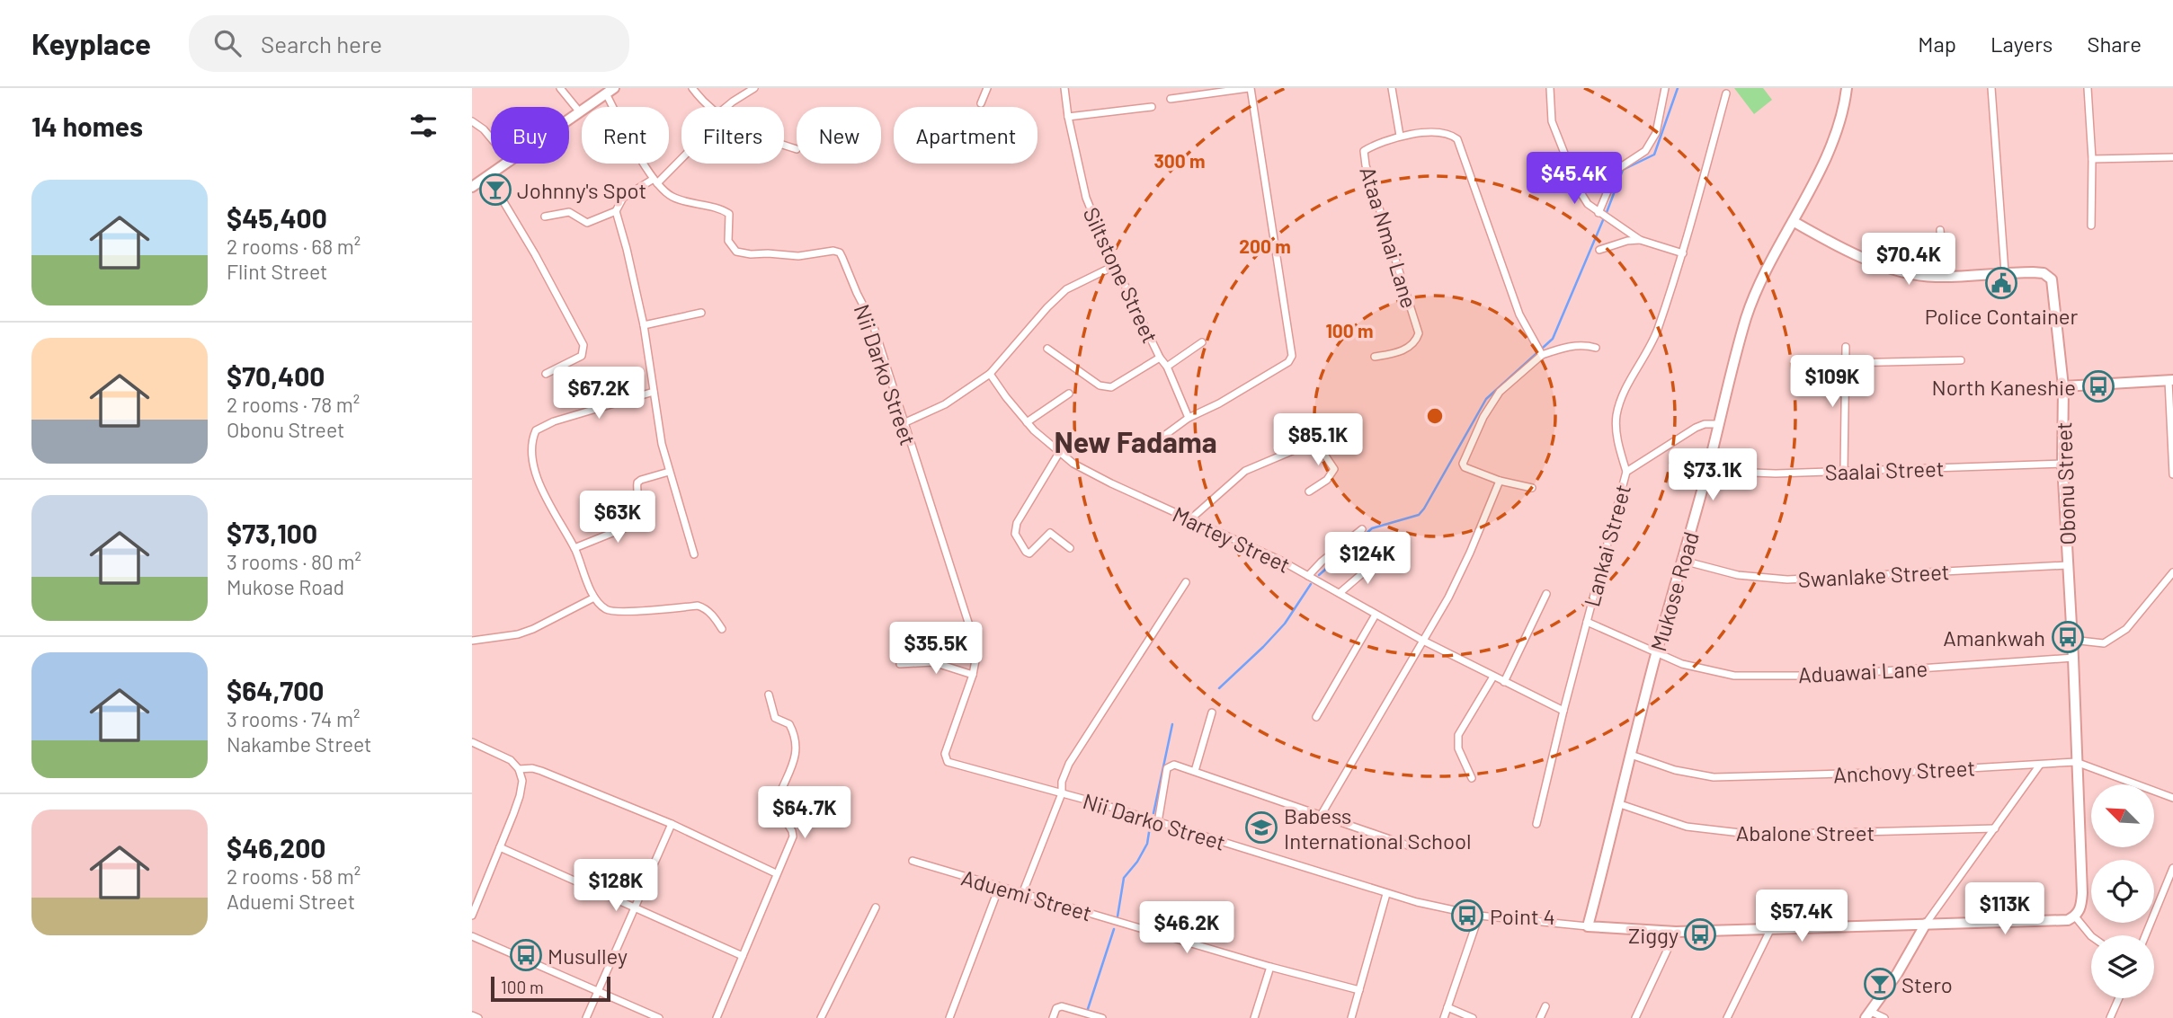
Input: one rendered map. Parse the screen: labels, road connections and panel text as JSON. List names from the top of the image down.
{
  "streets": {
    "street": [
      "Ataa Nmai Lane",
      "Siltstone Street",
      "Nii Darko Street",
      "Saalai Street",
      "Obonu Street",
      "Martey Street",
      "Lankai Street",
      "Swanlake Street",
      "Mukose Road",
      "Aduawai Lane",
      "Anchovy Street",
      "Abalone Street",
      "Aduemi Street"
    ]
  },
  "crossings": [
    ["Nii Darko Street", "Obonu Street"],
    ["Nii Darko Street", "Mukose Road"],
    ["Saalai Street", "Obonu Street"],
    ["Saalai Street", "Mukose Road"],
    ["Obonu Street", "Swanlake Street"],
    ["Obonu Street", "Mukose Road"],
    ["Obonu Street", "Aduawai Lane"],
    ["Obonu Street", "Anchovy Street"],
    ["Martey Street", "Lankai Street"],
    ["Lankai Street", "Aduawai Lane"],
    ["Swanlake Street", "Mukose Road"],
    ["Mukose Road", "Aduawai Lane"],
    ["Mukose Road", "Anchovy Street"],
    ["Mukose Road", "Abalone Street"]
  ],
  "districts": ["New Fadama"],
  "places": {
    "bar": ["Johnny's Spot", "Stero"],
    "public building": ["Police Container"],
    "bus stop": [
      "North Kaneshie",
      "Amankwah",
      "Point 4",
      "Ziggy",
      "Musulley"
    ],
    "school or university": ["Babess International School"]
  },
  "scale_bar": "100 m",
  "north": "top left",
  "page": {
    "header": "Keyplace",
    "search": "Search here",
    "nav": ["Map", "Layers", "Share"],
    "heading": "14 homes",
    "chip": [
      "Buy",
      "Rent",
      "Filters",
      "New",
      "Apartment"
    ],
    "price": [
      "$45.4K",
      "$70.4K",
      "$109K",
      "$67.2K",
      "$85.1K",
      "$73.1K",
      "$63K",
      "$124K",
      "$35.5K",
      "$64.7K",
      "$128K",
      "$113K",
      "$57.4K",
      "$46.2K"
    ],
    "list": [
      {
        "name": "$45,400",
        "note": "2 rooms · 68 m² · Flint Street"
      },
      {
        "name": "$70,400",
        "note": "2 rooms · 78 m² · Obonu Street"
      },
      {
        "name": "$73,100",
        "note": "3 rooms · 80 m² · Mukose Road"
      },
      {
        "name": "$64,700",
        "note": "3 rooms · 74 m² · Nakambe Street"
      },
      {
        "name": "$46,200",
        "note": "2 rooms · 58 m² · Aduemi Street"
      }
    ],
    "scale": "100 m"
  },
  "rings": ["300 m", "200 m", "100 m"]
}
